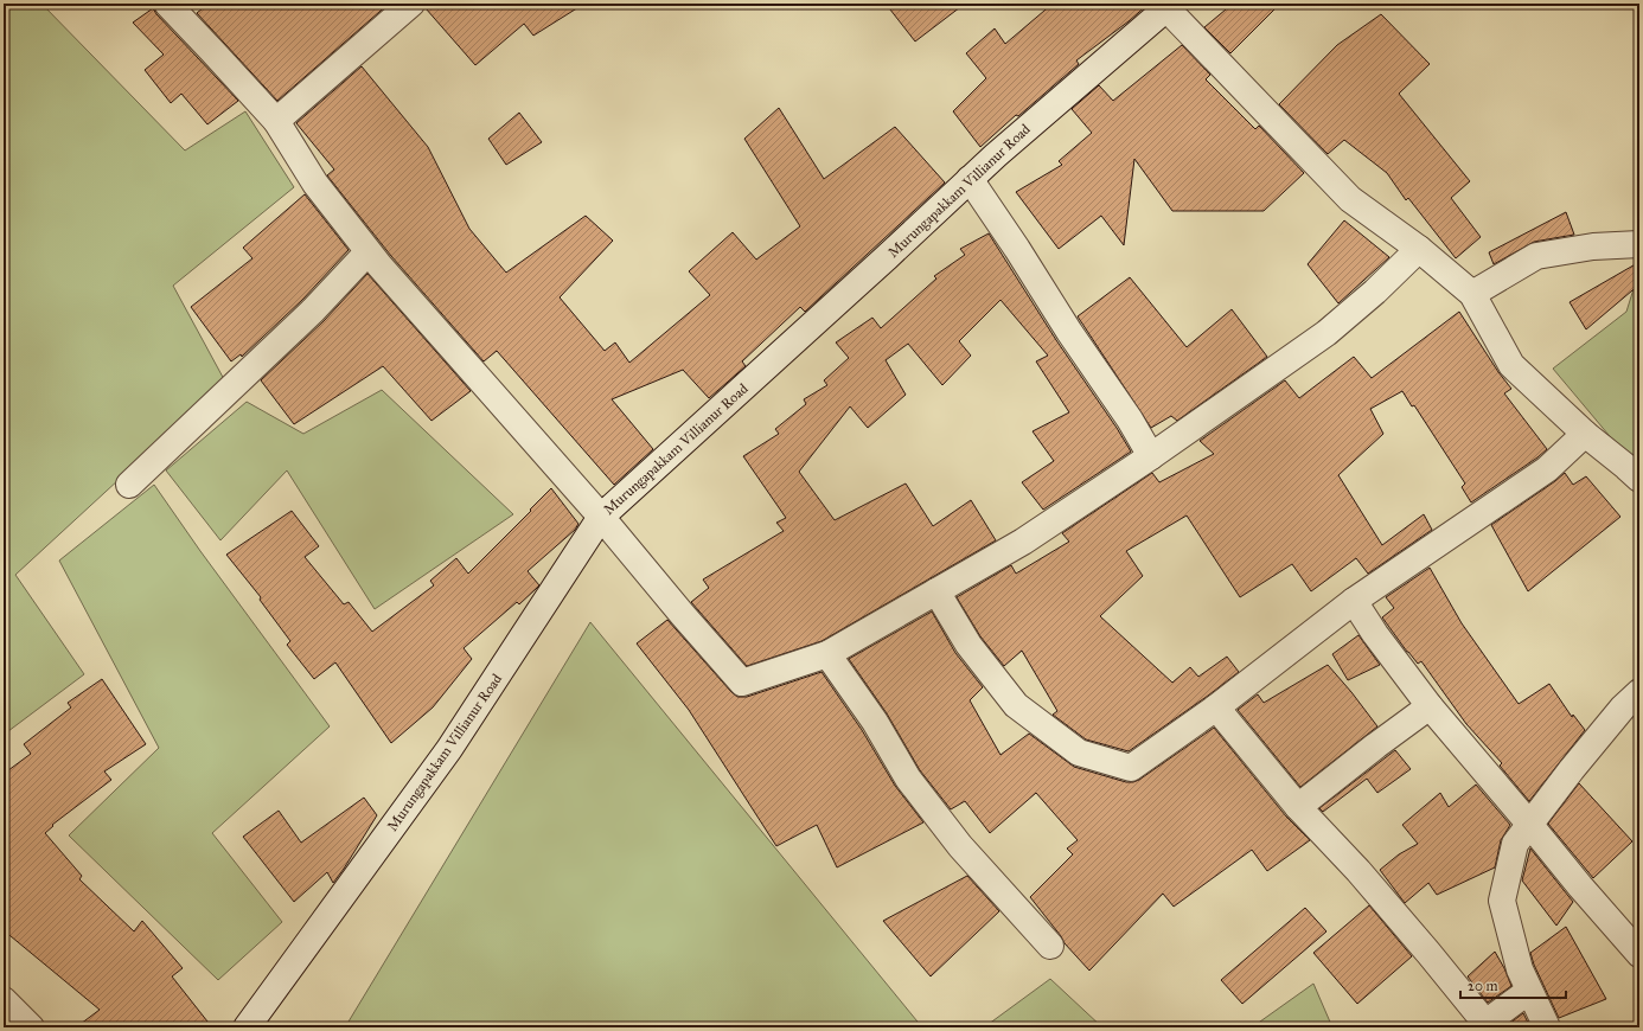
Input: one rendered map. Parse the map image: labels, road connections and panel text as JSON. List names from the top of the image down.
{
  "streets": {
    "street": ["Murungapakkam Villianur Road"]
  },
  "scale_bar": "20 m"
}
